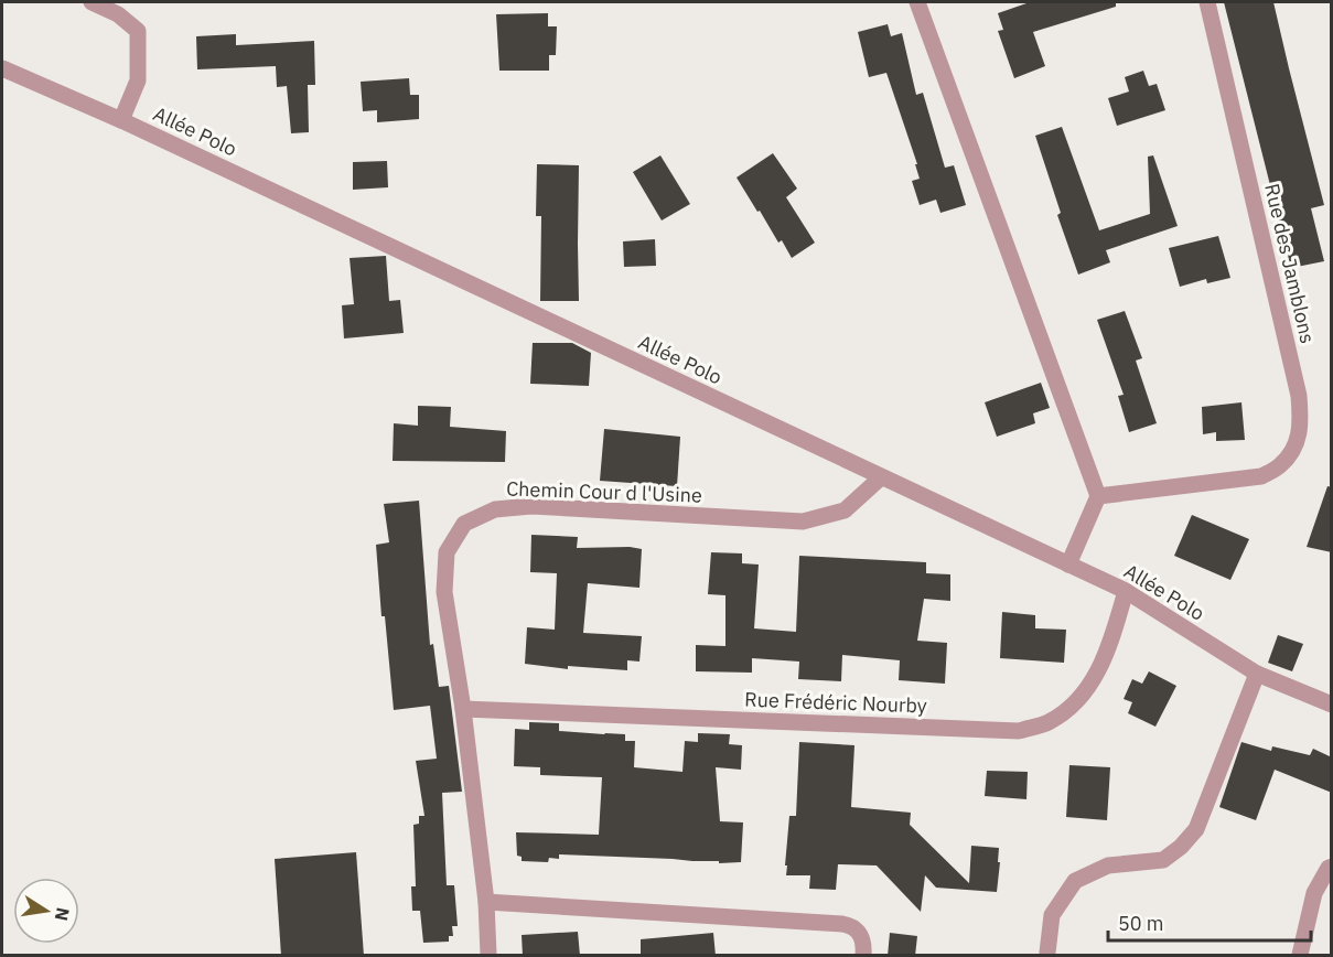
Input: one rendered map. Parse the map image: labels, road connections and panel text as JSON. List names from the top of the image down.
{
  "streets": {
    "street": [
      "Allée Polo",
      "Rue des Jamblons",
      "Chemin Cour d l'Usine",
      "Rue Frédéric Nourby"
    ]
  },
  "crossings": [
    ["Allée Polo", "Chemin Cour d l'Usine"],
    ["Allée Polo", "Rue Frédéric Nourby"],
    ["Chemin Cour d l'Usine", "Rue Frédéric Nourby"]
  ],
  "scale_bar": "50 m",
  "north": "right"
}
